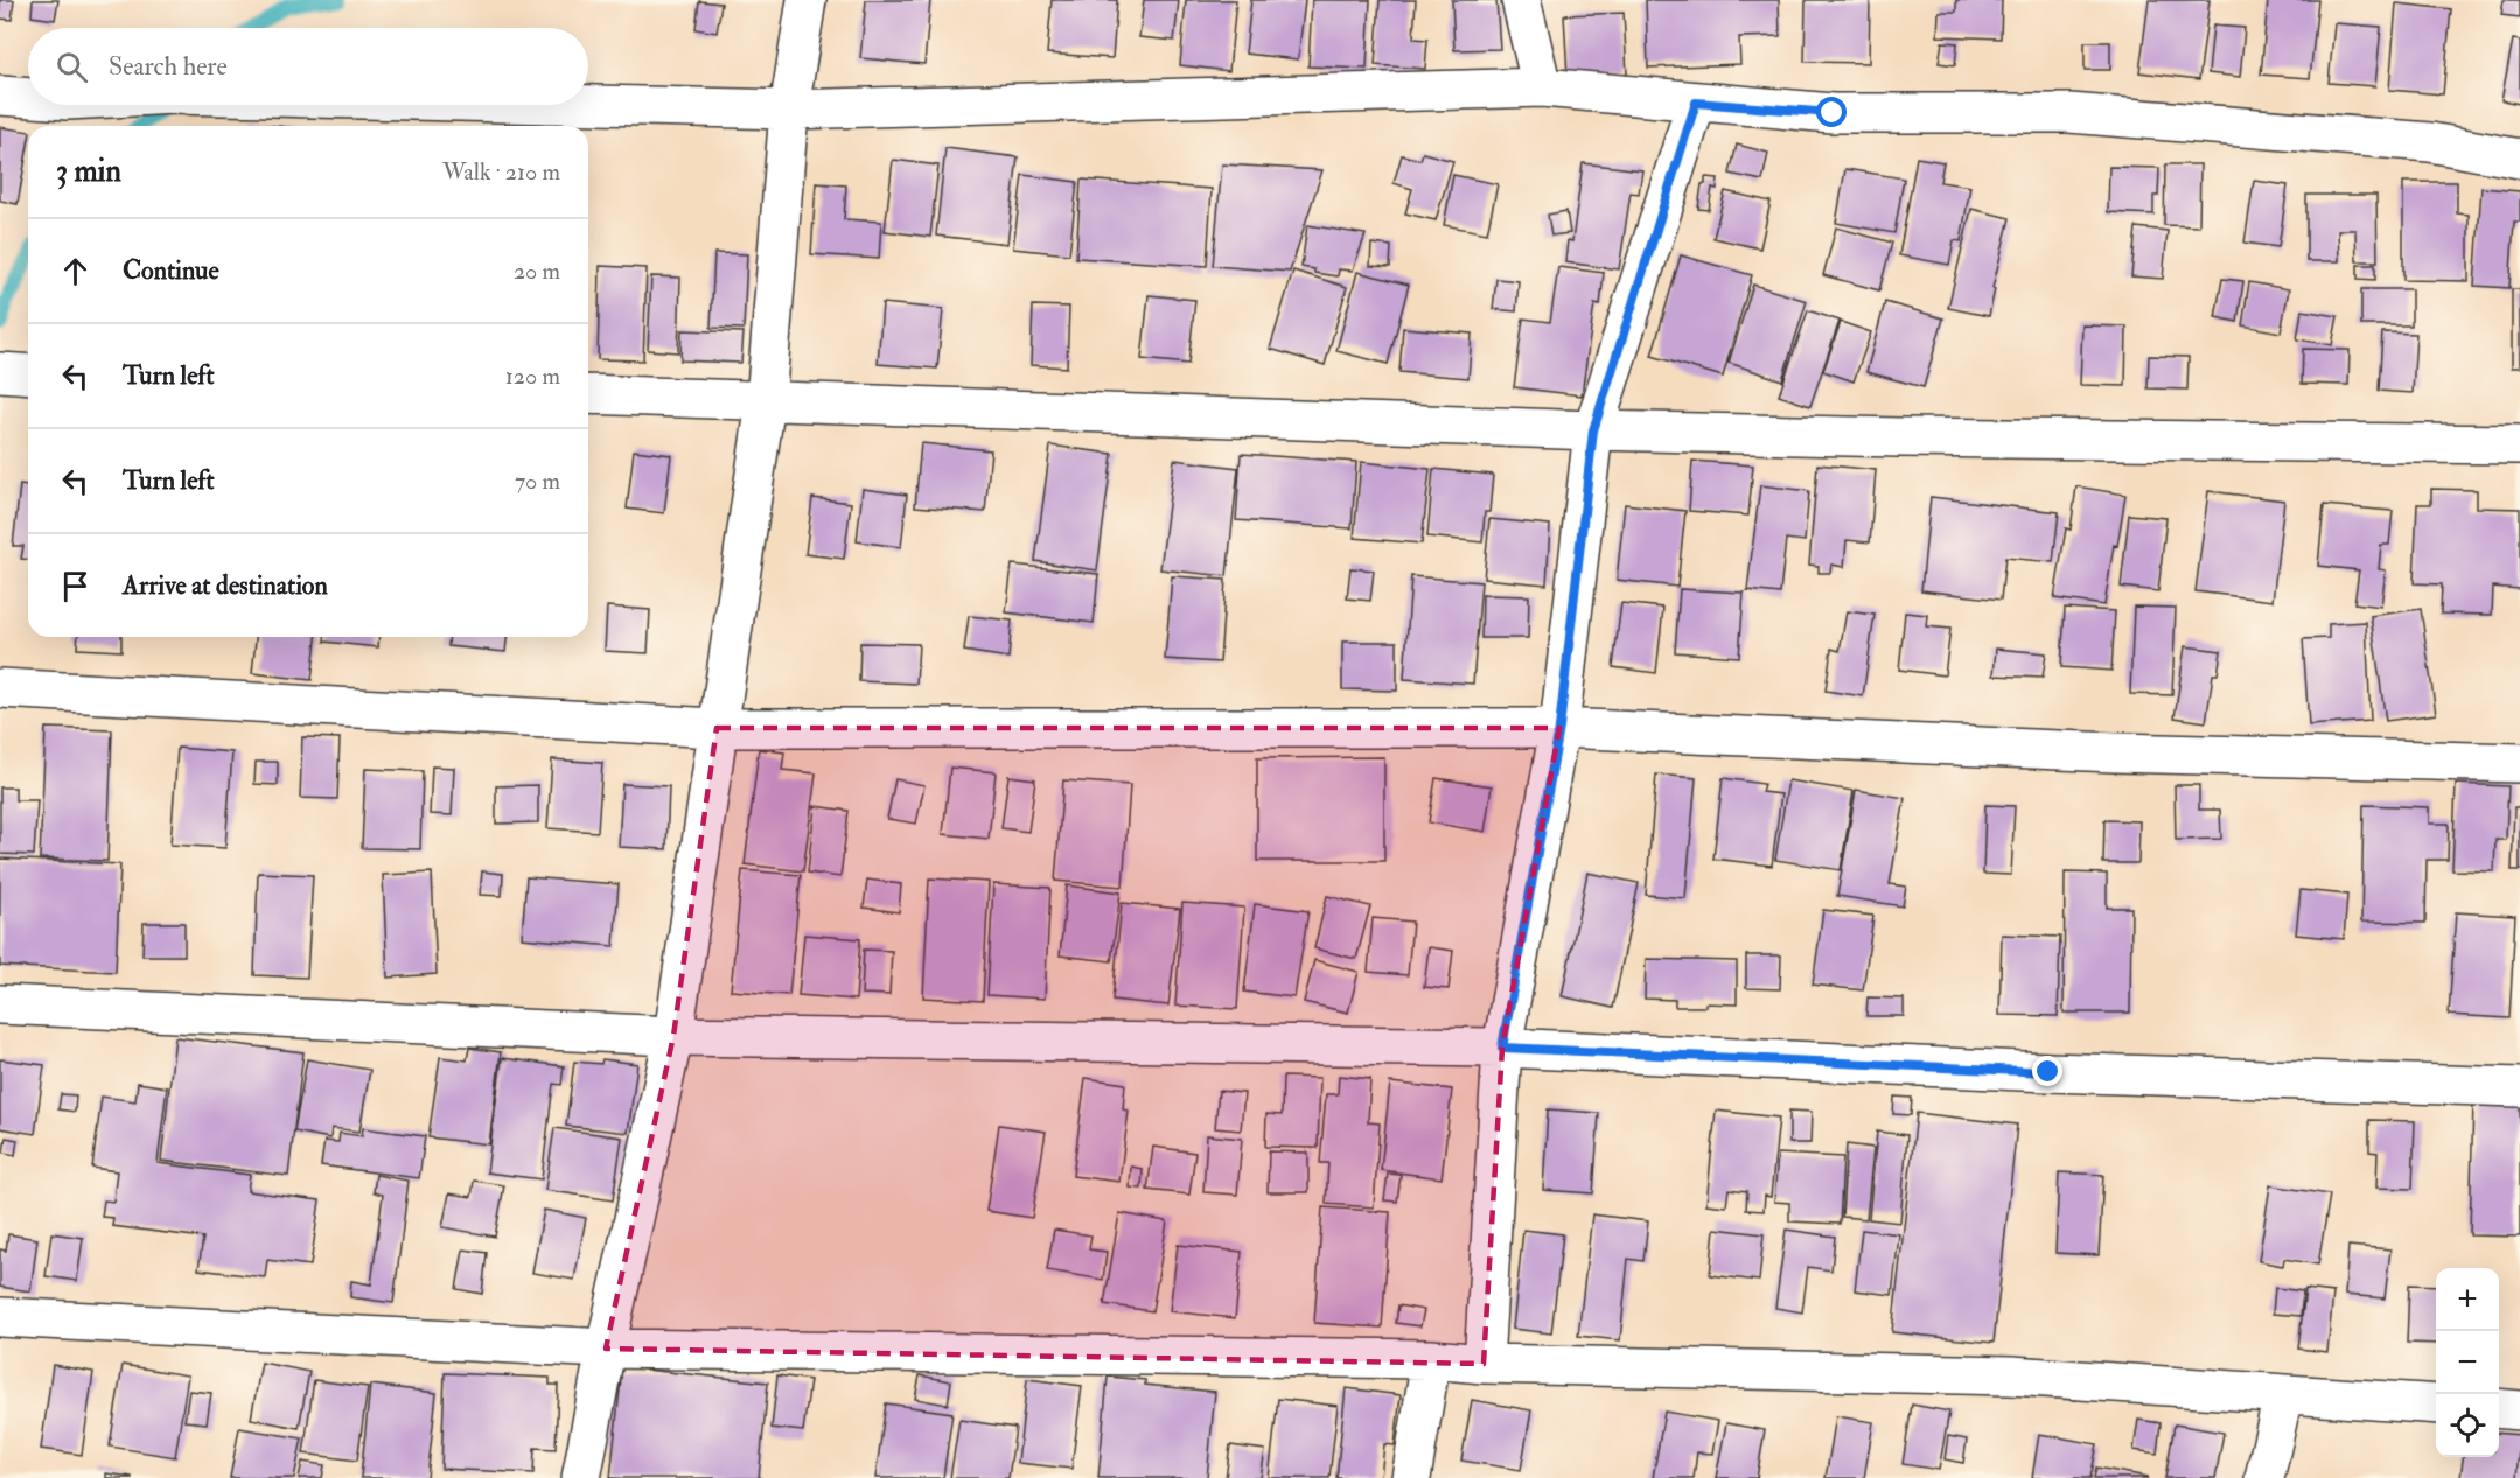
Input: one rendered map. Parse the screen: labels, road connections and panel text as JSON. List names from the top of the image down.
{
  "page": {
    "search": "Search here",
    "heading": ["3 min", "Walk · 210 m"],
    "list": [
      ["Continue", "20 m"],
      ["Turn left", "120 m"],
      ["Turn left", "70 m"],
      "Arrive at destination"
    ],
    "map_buttons": ["+", "−"]
  }
}
